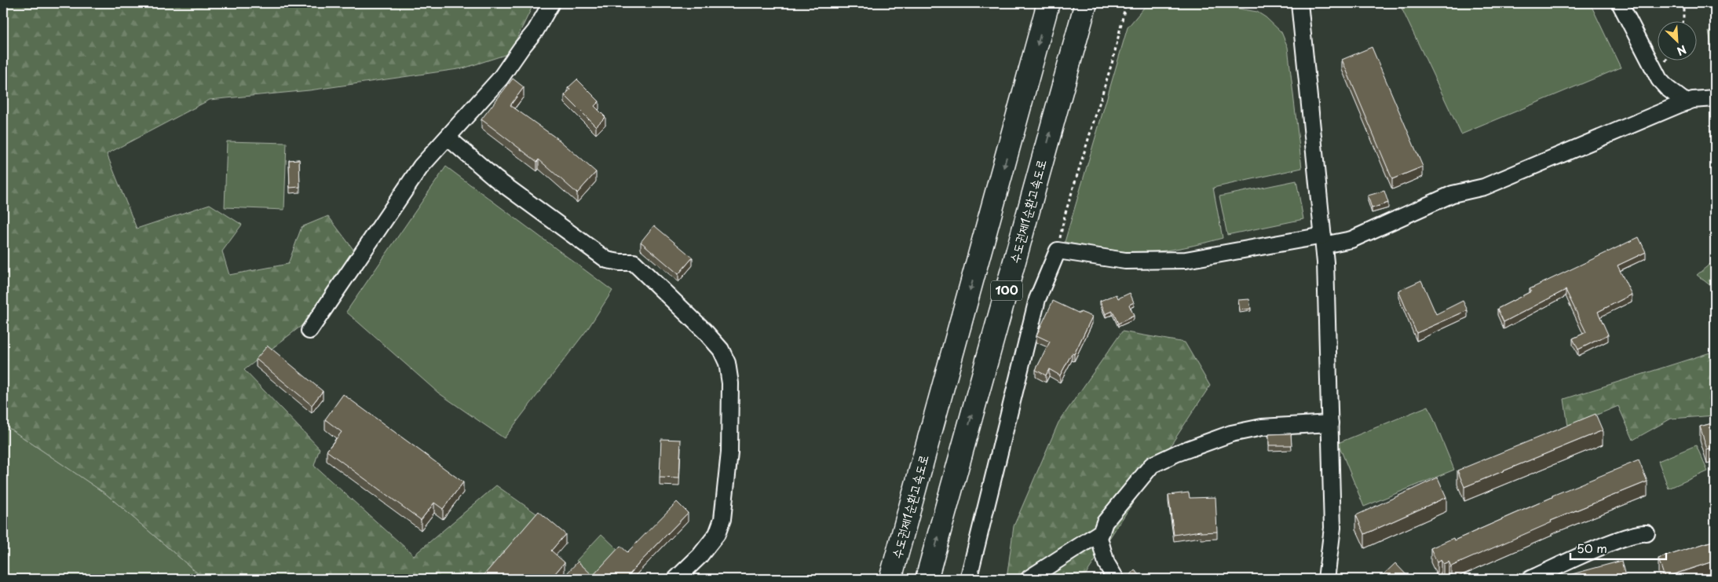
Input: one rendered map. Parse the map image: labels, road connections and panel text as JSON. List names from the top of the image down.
{
  "streets": {
    "highway": ["수도권제1순환고속도로", "100"]
  },
  "scale_bar": "50 m",
  "north": "bottom right"
}
